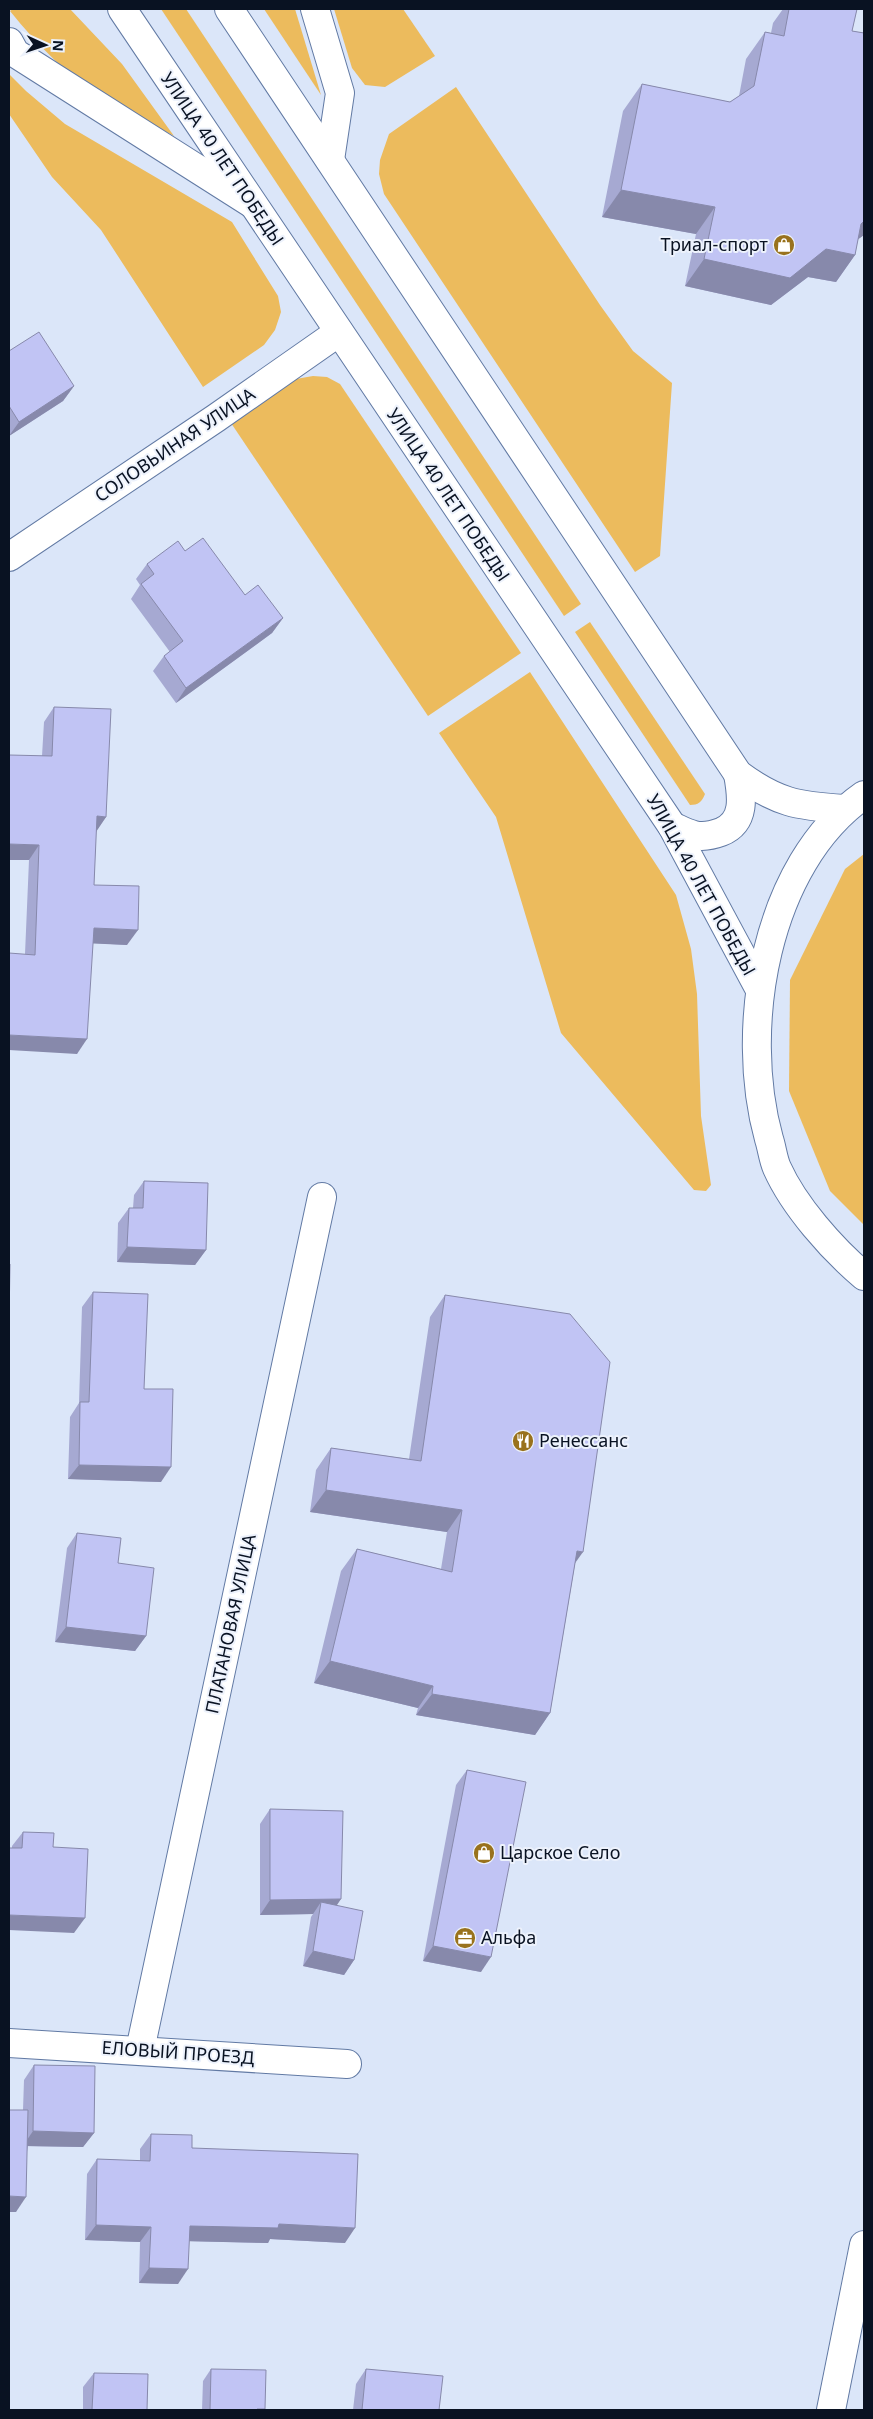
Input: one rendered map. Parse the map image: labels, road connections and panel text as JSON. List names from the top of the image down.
{
  "streets": {
    "main road": [
      "УЛИЦА 40 ЛЕТ ПОБЕДЫ",
      "СОЛОВЬИНАЯ УЛИЦА",
      "ПЛАТАНОВАЯ УЛИЦА",
      "ЕЛОВЫЙ ПРОЕЗД"
    ]
  },
  "crossings": [
    ["УЛИЦА 40 ЛЕТ ПОБЕДЫ", "СОЛОВЬИНАЯ УЛИЦА"],
    ["ПЛАТАНОВАЯ УЛИЦА", "ЕЛОВЫЙ ПРОЕЗД"]
  ],
  "places": {
    "shop": ["Триал-спорт", "Царское Село"],
    "restaurant": ["Ренессанс"],
    "office": ["Альфа"]
  },
  "north": "right"
}
